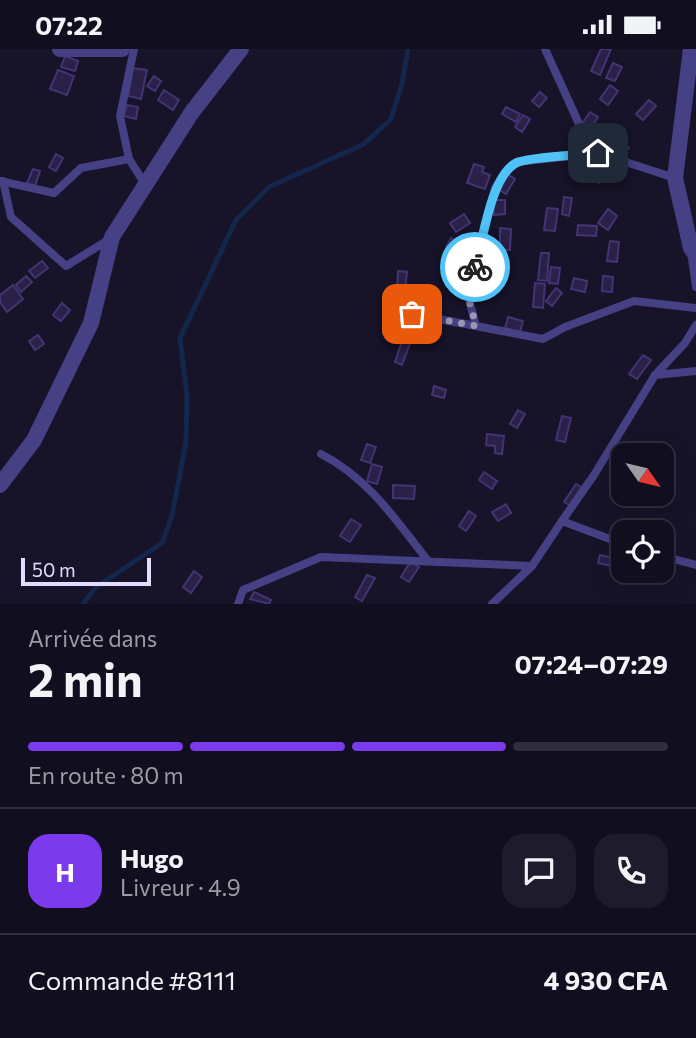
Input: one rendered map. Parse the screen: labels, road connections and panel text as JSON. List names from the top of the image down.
{
  "scale_bar": "50 m",
  "north": "bottom right",
  "page": {
    "status": "07:22",
    "scale": "50 m",
    "heading": ["2 min", "Arrivée dans", "07:24–07:29"],
    "panel": [
      "Hugo",
      "Livreur · 4.9",
      "Commande #8111",
      "4 930 CFA"
    ],
    "bar": "En route · 80 m",
    "round": "H"
  }
}
